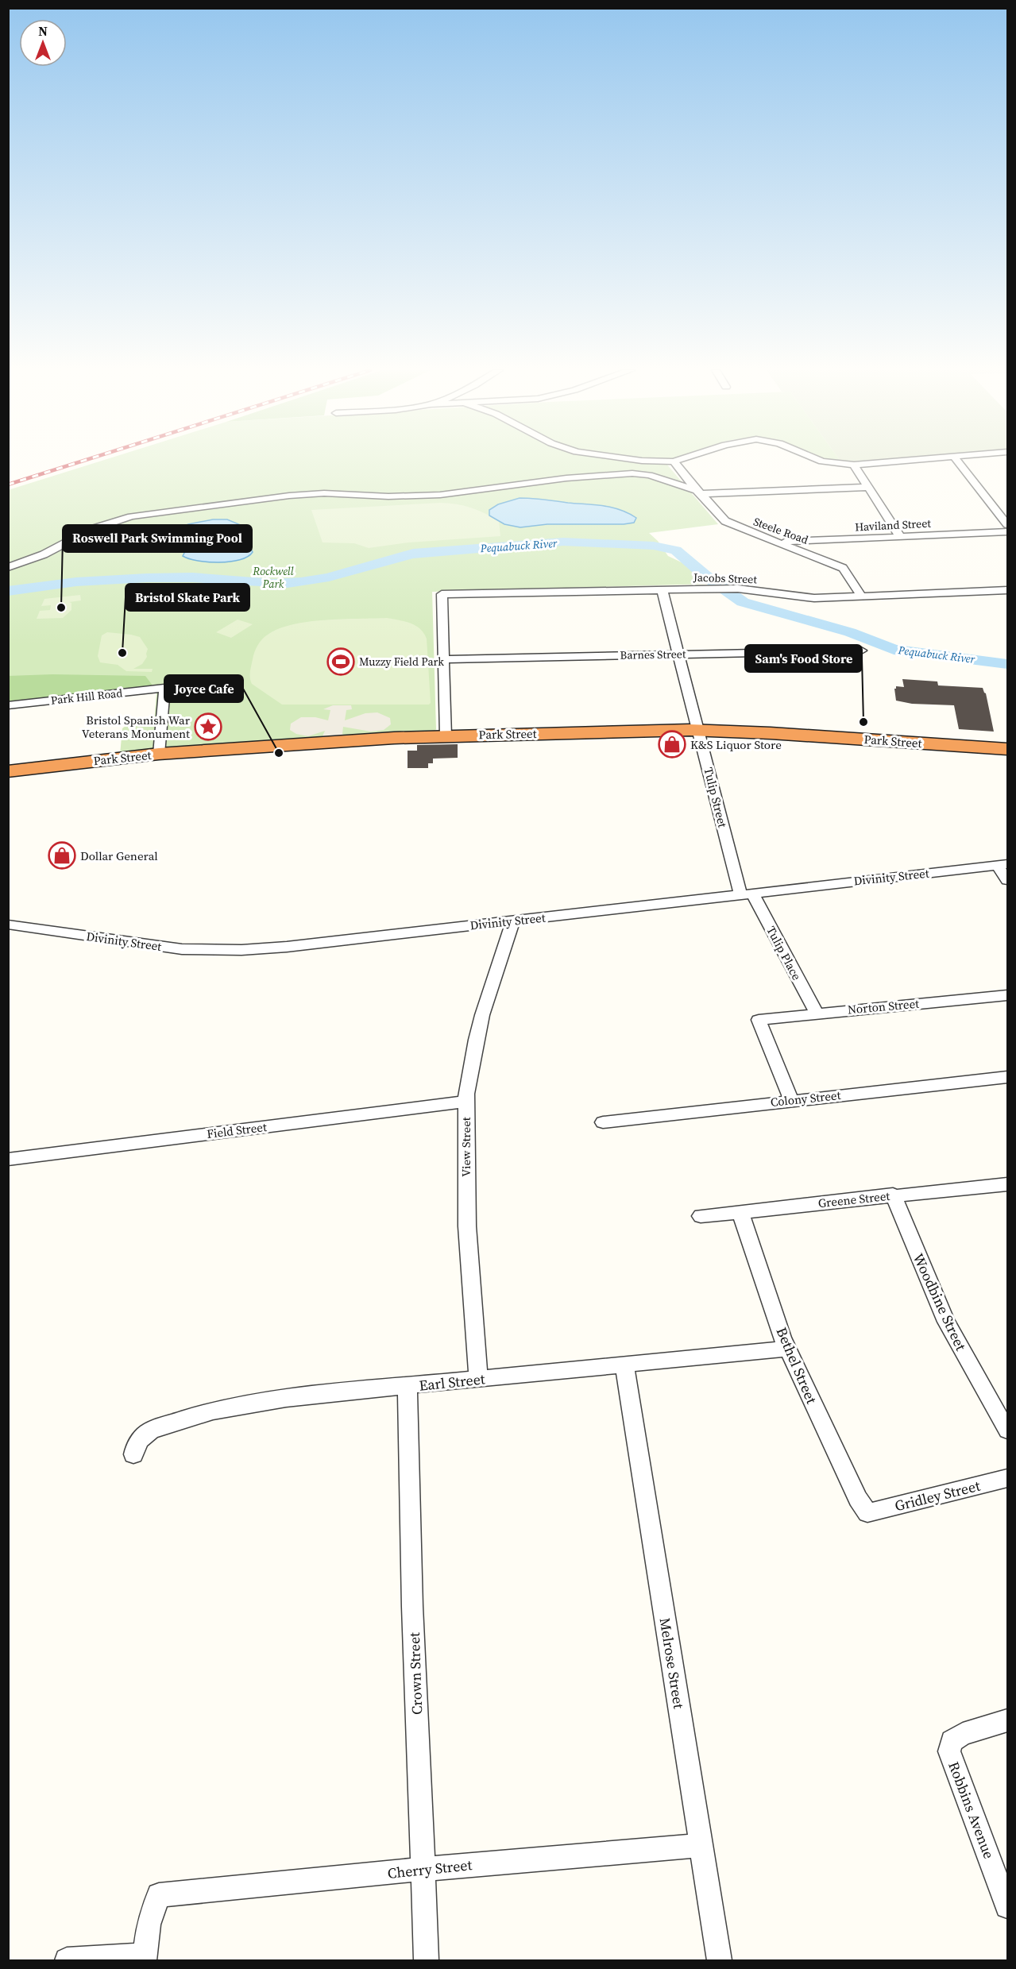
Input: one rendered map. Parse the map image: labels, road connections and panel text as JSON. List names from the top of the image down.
{
  "streets": {
    "highway": ["Park Street"],
    "street": [
      "Haviland Street",
      "Steele Road",
      "Jacobs Street",
      "Barnes Street",
      "Park Hill Road",
      "Tulip Street",
      "Divinity Street",
      "Tulip Place",
      "Norton Street",
      "Colony Street",
      "Field Street",
      "View Street",
      "Greene Street",
      "Woodbine Street",
      "Bethel Street",
      "Earl Street",
      "Gridley Street",
      "Melrose Street",
      "Crown Street",
      "Robbins Avenue",
      "Cherry Street"
    ]
  },
  "crossings": [
    ["Haviland Street", "Steele Road"],
    ["Steele Road", "Jacobs Street"],
    ["Jacobs Street", "Barnes Street"],
    ["Jacobs Street", "Tulip Street"],
    ["Barnes Street", "Tulip Street"],
    ["Park Hill Road", "Park Street"],
    ["Park Street", "Tulip Street"],
    ["Tulip Street", "Divinity Street"],
    ["Tulip Street", "Tulip Place"],
    ["Divinity Street", "Tulip Place"],
    ["Divinity Street", "View Street"],
    ["Tulip Place", "Norton Street"],
    ["Norton Street", "Colony Street"],
    ["Field Street", "View Street"],
    ["View Street", "Earl Street"],
    ["Greene Street", "Woodbine Street"],
    ["Greene Street", "Bethel Street"],
    ["Bethel Street", "Earl Street"],
    ["Bethel Street", "Gridley Street"],
    ["Earl Street", "Melrose Street"],
    ["Earl Street", "Crown Street"],
    ["Melrose Street", "Cherry Street"],
    ["Crown Street", "Cherry Street"]
  ],
  "water": ["Pequabuck River"],
  "parks": ["Rockwell Park"],
  "places": {
    "other": [
      "Roswell Park Swimming Pool",
      "Bristol Skate Park",
      "Sam's Food Store",
      "Joyce Cafe"
    ],
    "sports": ["Muzzy Field Park"],
    "place": ["Bristol Spanish War Veterans Monument"],
    "shop": ["K&S Liquor Store", "Dollar General"]
  },
  "north": "top"
}
